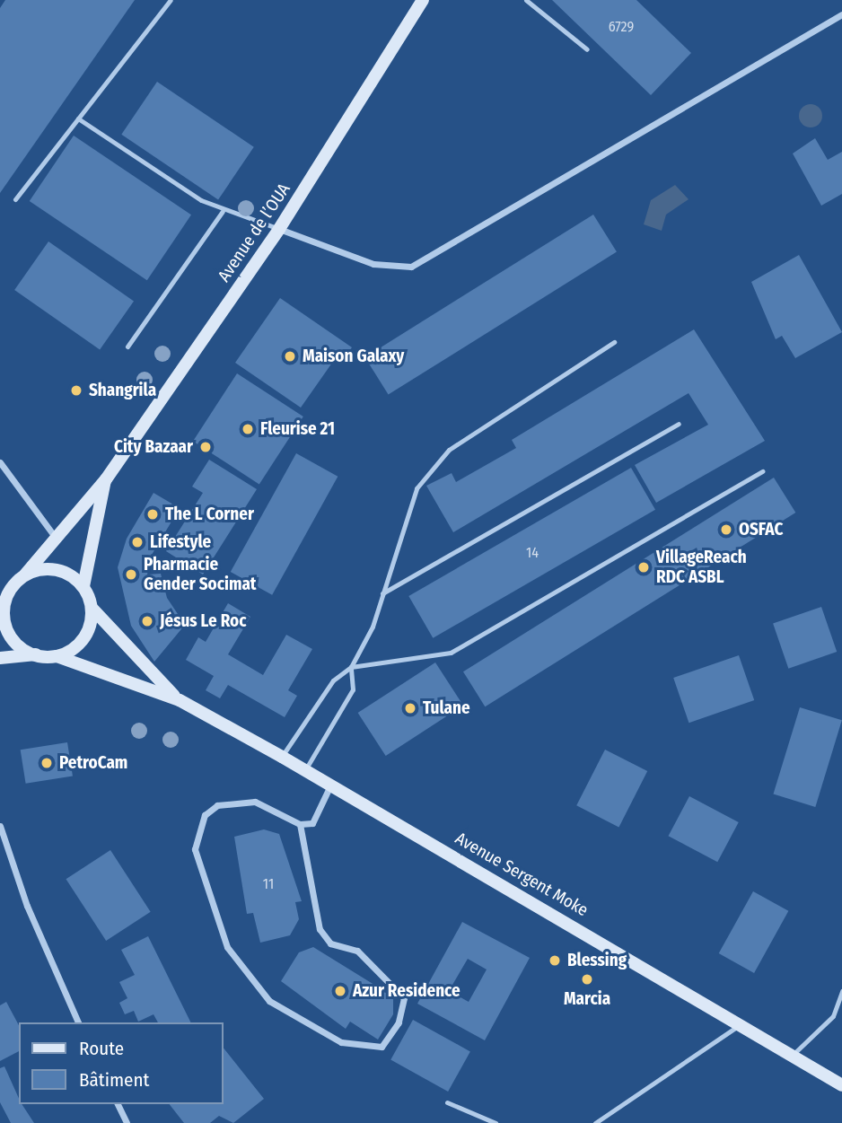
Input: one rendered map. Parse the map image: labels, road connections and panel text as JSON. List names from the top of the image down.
{
  "streets": {
    "main road": ["Avenue de l’OUA", "Avenue Sergent Moke"]
  },
  "crossings": [
    ["Avenue de l’OUA", "Avenue Sergent Moke"]
  ],
  "places": [
    "Maison Galaxy",
    "Shangrila",
    "Fleurise 21",
    "City Bazaar",
    "The L Corner",
    "OSFAC",
    "Lifestyle",
    "VillageReach RDC ASBL",
    "Pharmacie Gender Socimat",
    "Jésus Le Roc",
    "Tulane",
    "PetroCam",
    "Blessing",
    "Marcia",
    "Azur Residence"
  ],
  "house_numbers": ["6729", "14", "11"],
  "legend": ["Route", "Bâtiment"]
}
